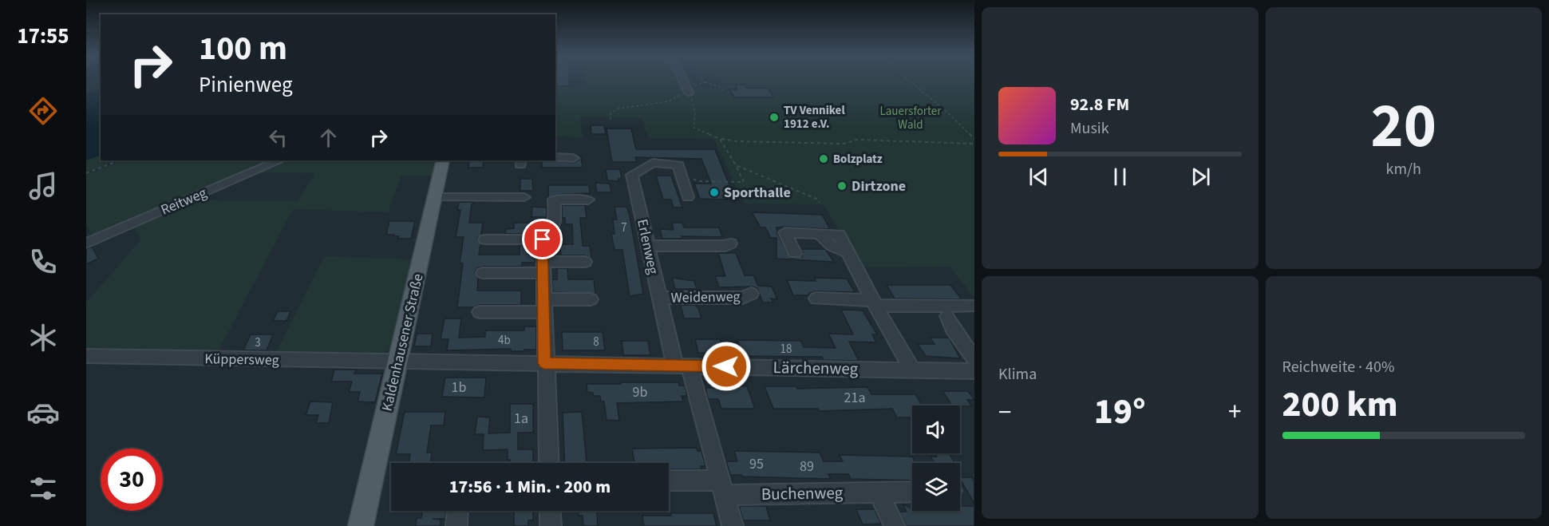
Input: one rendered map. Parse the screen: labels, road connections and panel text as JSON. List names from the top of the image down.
{
  "streets": {
    "main road": ["Kaldenhausener Straße"],
    "street": [
      "Reitweg",
      "Erlenweg",
      "Weidenweg",
      "Küppersweg",
      "Lärchenweg",
      "Buchenweg"
    ]
  },
  "crossings": [
    ["Erlenweg", "Weidenweg"],
    ["Erlenweg", "Lärchenweg"],
    ["Erlenweg", "Buchenweg"],
    ["Kaldenhausener Straße", "Küppersweg"],
    ["Kaldenhausener Straße", "Lärchenweg"],
    ["Küppersweg", "Lärchenweg"]
  ],
  "parks": ["Lauersforter Wald"],
  "places": [
    "TV Vennikel 1912 e.V.",
    "Bolzplatz",
    "Dirtzone",
    "Sporthalle"
  ],
  "house_numbers": [
    "7",
    "4b",
    "8",
    "3",
    "18",
    "1b",
    "9b",
    "21a",
    "1a",
    "95",
    "89"
  ],
  "page": {
    "tabs": "17:55",
    "tile": [
      ["20", "km/h"],
      "Klima",
      ["Reichweite · 40%", "200 km"]
    ],
    "turn": ["100 m", "Pinienweg"],
    "song": ["92.8 FM", "Musik"],
    "heat": ["−", "19°", "+"],
    "limit": "30",
    "trip": "17:56 · 1 Min. · 200 m"
  }
}
